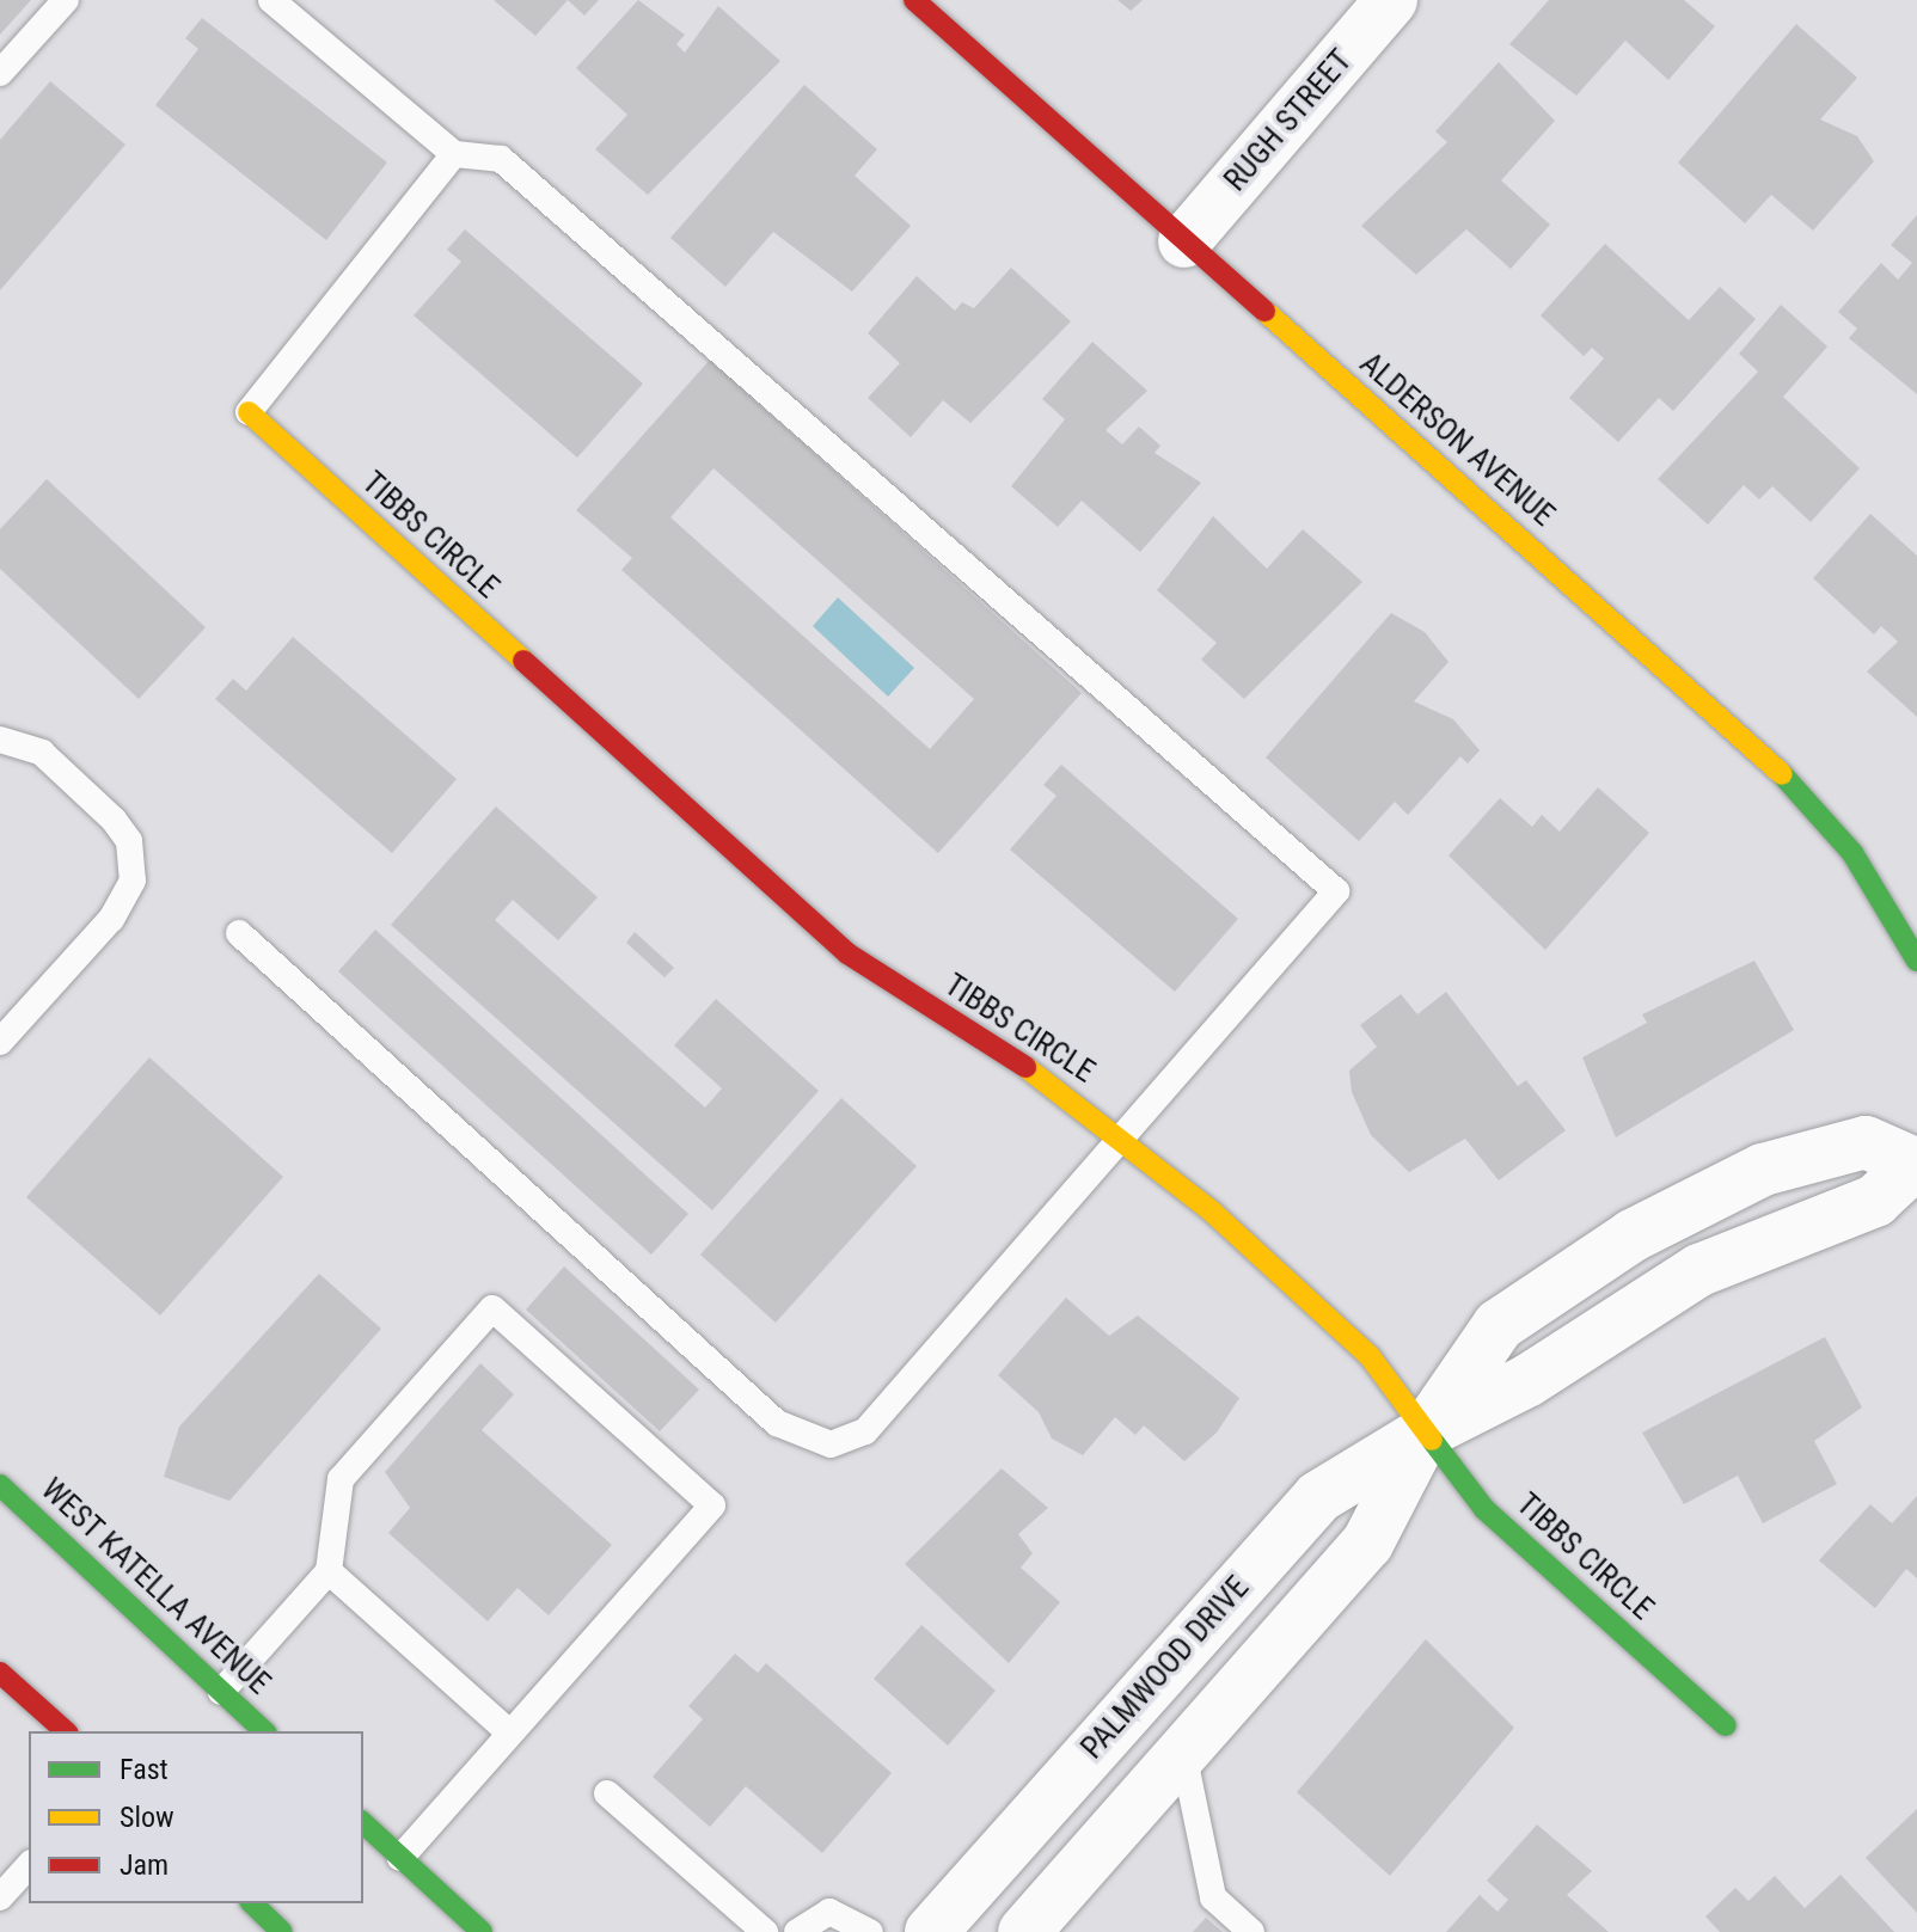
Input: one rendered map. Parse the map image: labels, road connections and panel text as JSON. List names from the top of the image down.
{
  "streets": {
    "street": [
      "RUGH STREET",
      "ALDERSON AVENUE",
      "TIBBS CIRCLE",
      "WEST KATELLA AVENUE",
      "PALMWOOD DRIVE"
    ]
  },
  "crossings": [
    ["RUGH STREET", "ALDERSON AVENUE"],
    ["TIBBS CIRCLE", "PALMWOOD DRIVE"]
  ],
  "legend": ["Fast", "Slow", "Jam"]
}
